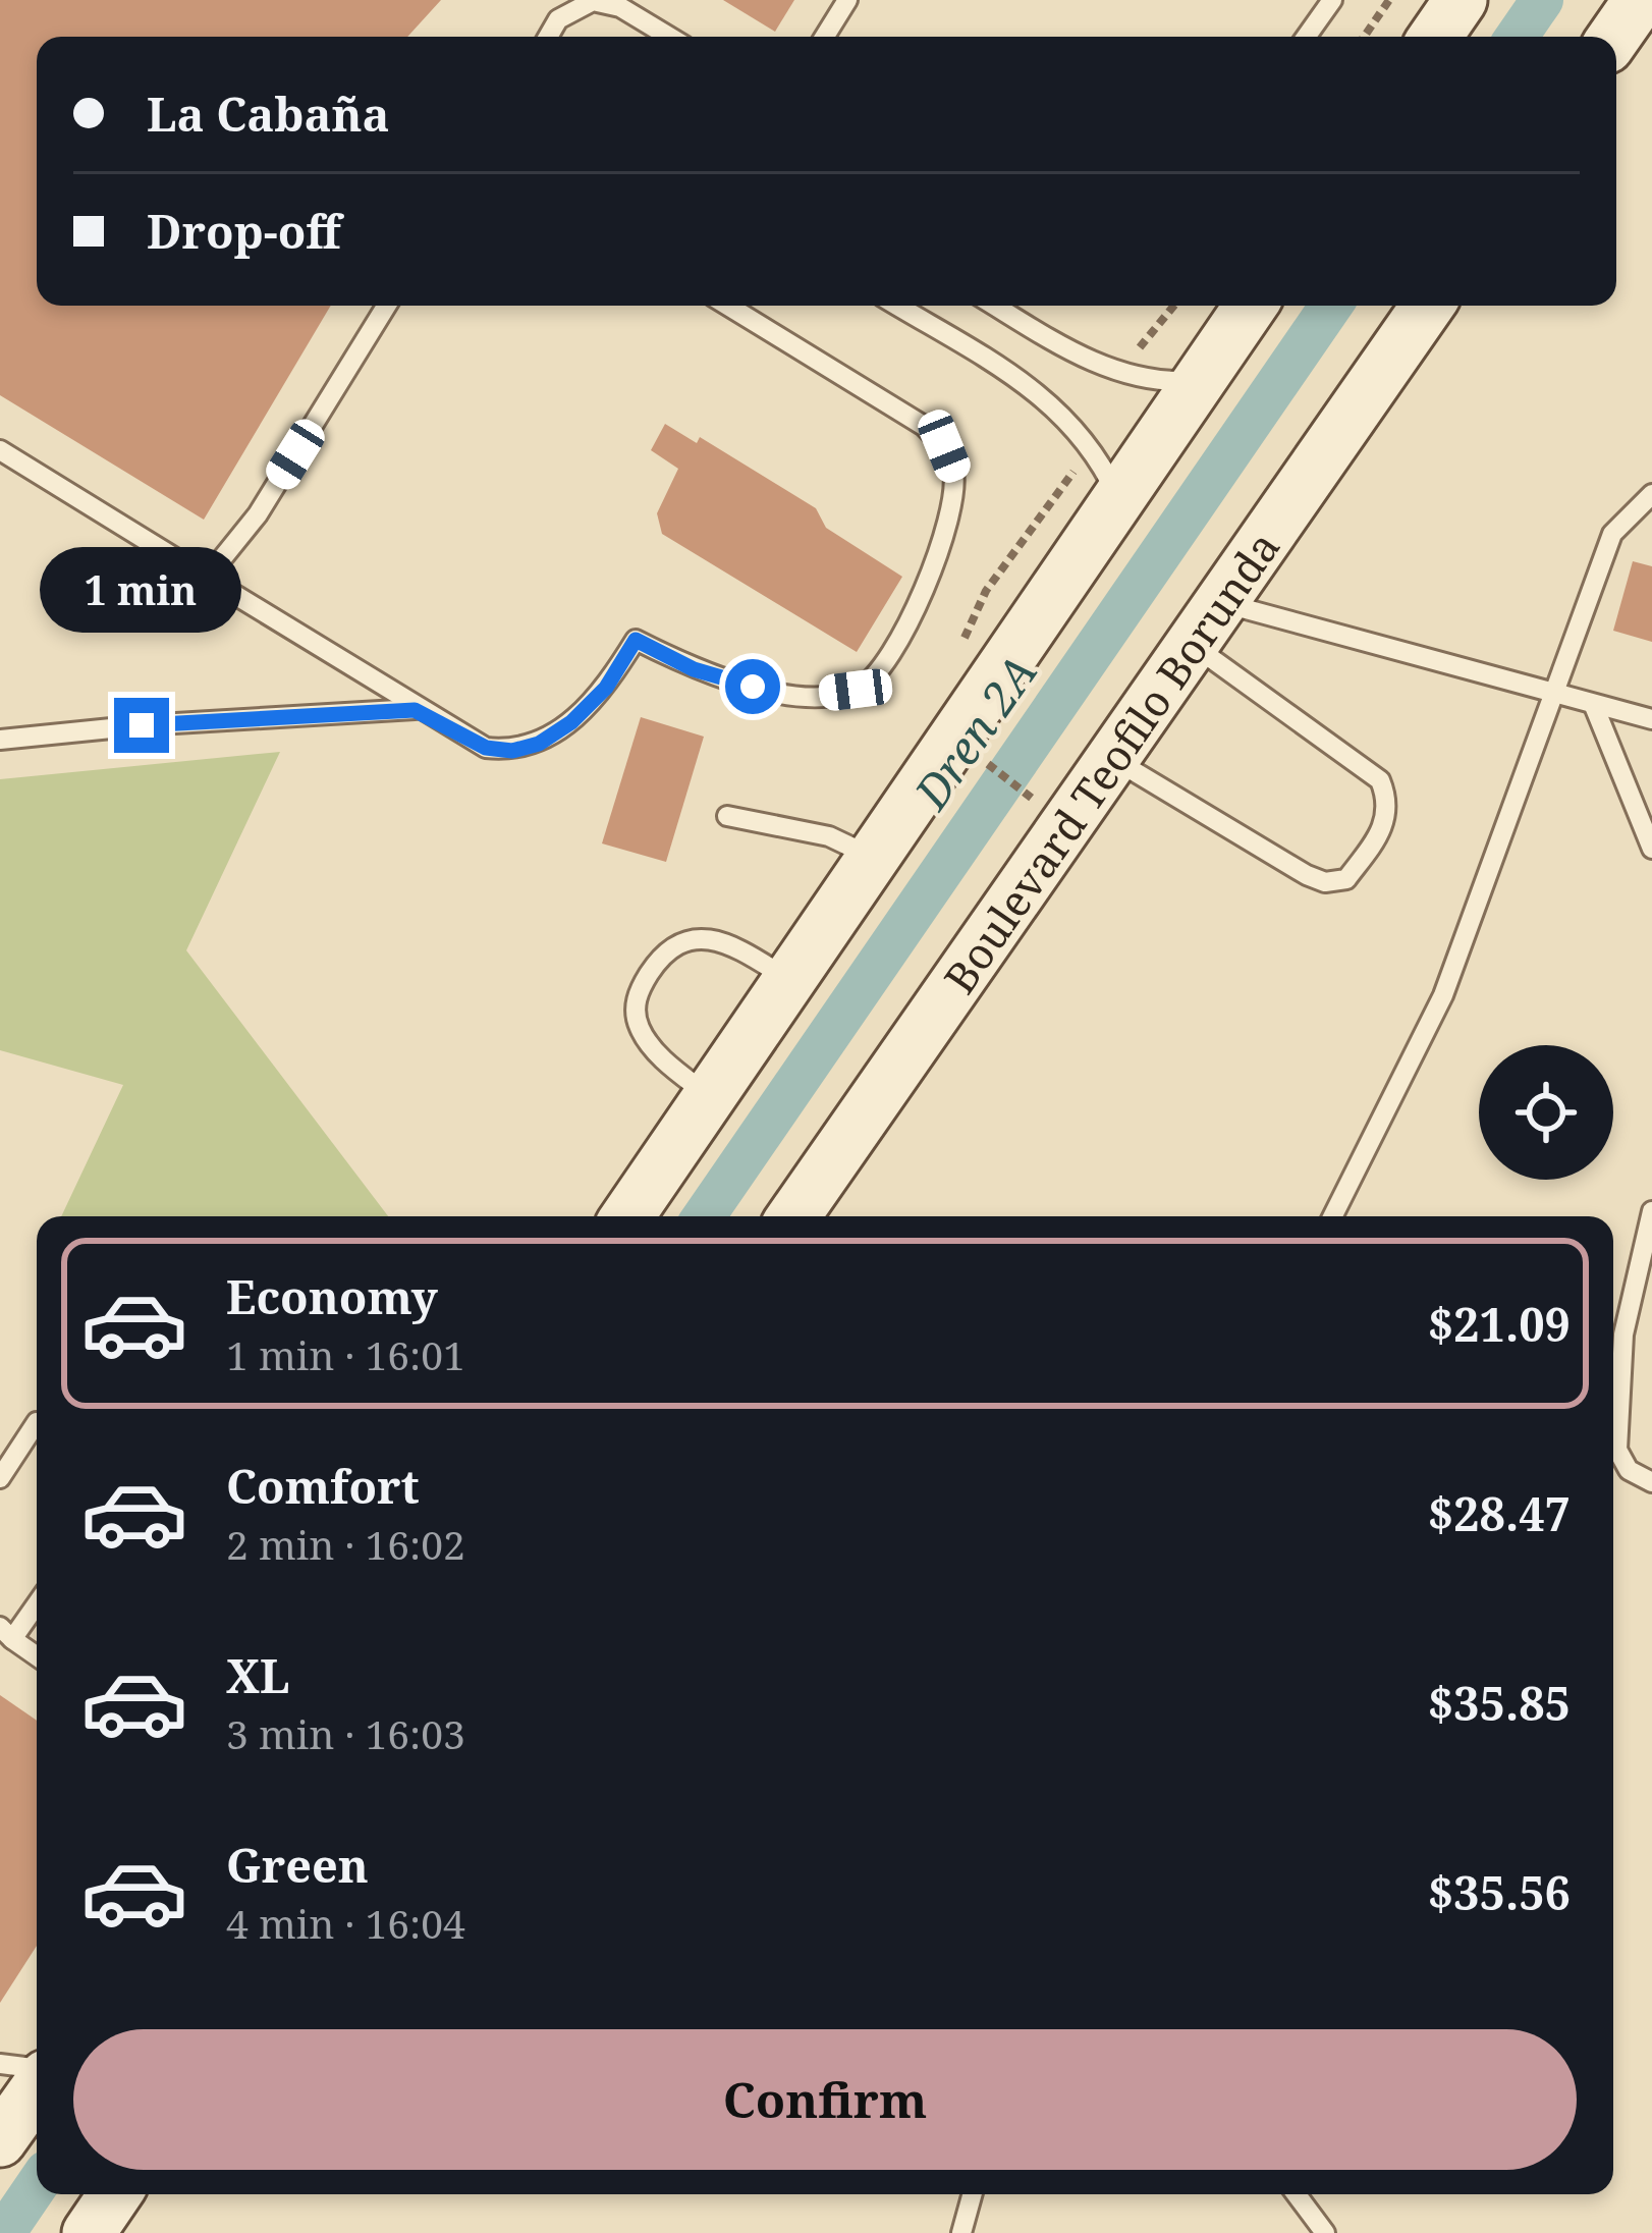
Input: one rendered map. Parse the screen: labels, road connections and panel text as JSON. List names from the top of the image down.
{
  "streets": {
    "main road": ["Boulevard Teofilo Borunda"]
  },
  "water": ["Dren 2A"],
  "page": {
    "banner": ["La Cabaña", "Drop-off"],
    "bubble": "1 min",
    "list": [
      {
        "name": "Economy",
        "note": "1 min · 16:01",
        "value": "$21.09"
      },
      {
        "name": "Comfort",
        "note": "2 min · 16:02",
        "value": "$28.47"
      },
      {
        "name": "XL",
        "note": "3 min · 16:03",
        "value": "$35.85"
      },
      {
        "name": "Green",
        "note": "4 min · 16:04",
        "value": "$35.56"
      }
    ],
    "buttons": "Confirm"
  }
}
